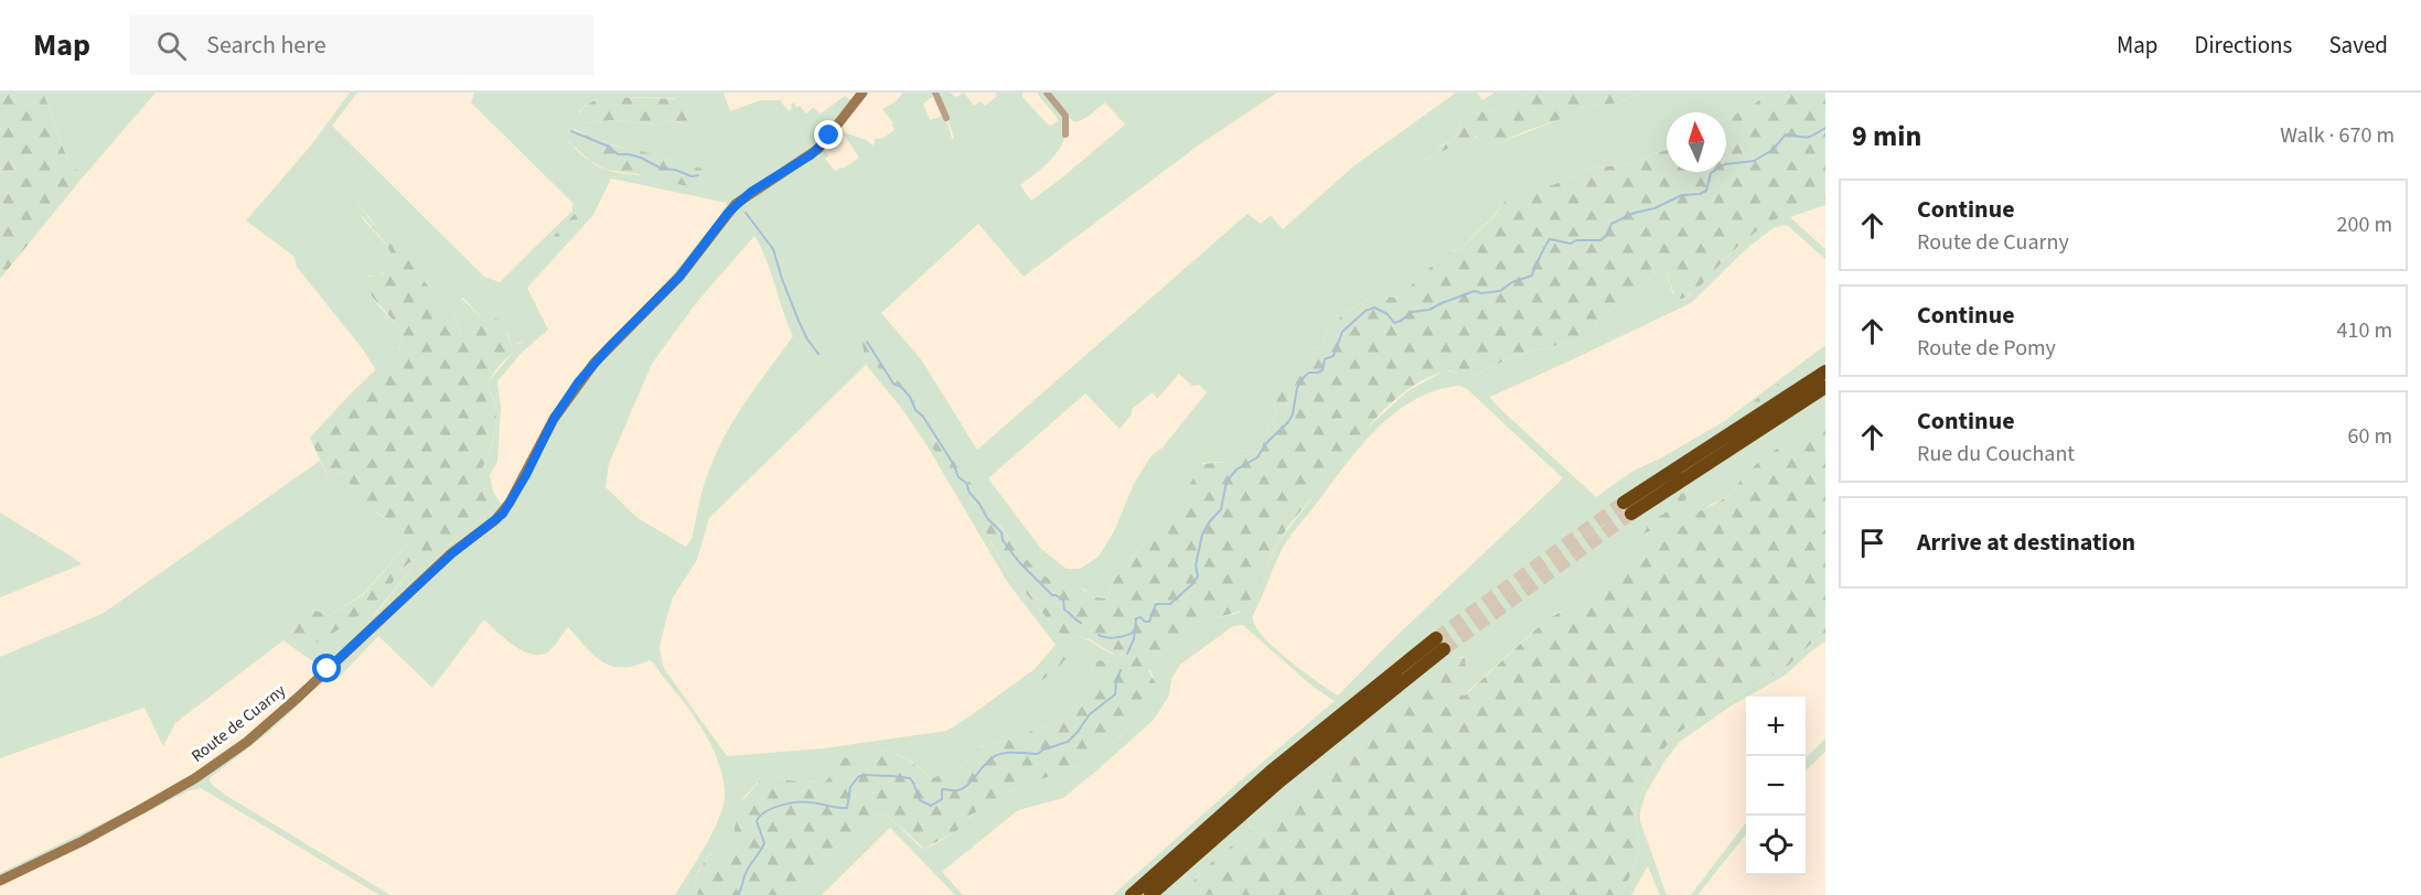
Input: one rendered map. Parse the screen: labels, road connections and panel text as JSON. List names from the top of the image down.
{
  "streets": {
    "street": ["Route de Cuarny"]
  },
  "north": "top",
  "page": {
    "header": "Map",
    "search": "Search here",
    "nav": ["Map", "Directions", "Saved"],
    "heading": ["9 min", "Walk · 670 m"],
    "list": [
      ["Continue", "Route de Cuarny", "200 m"],
      ["Continue", "Route de Pomy", "410 m"],
      ["Continue", "Rue du Couchant", "60 m"],
      "Arrive at destination"
    ],
    "map_buttons": ["+", "−"]
  }
}
